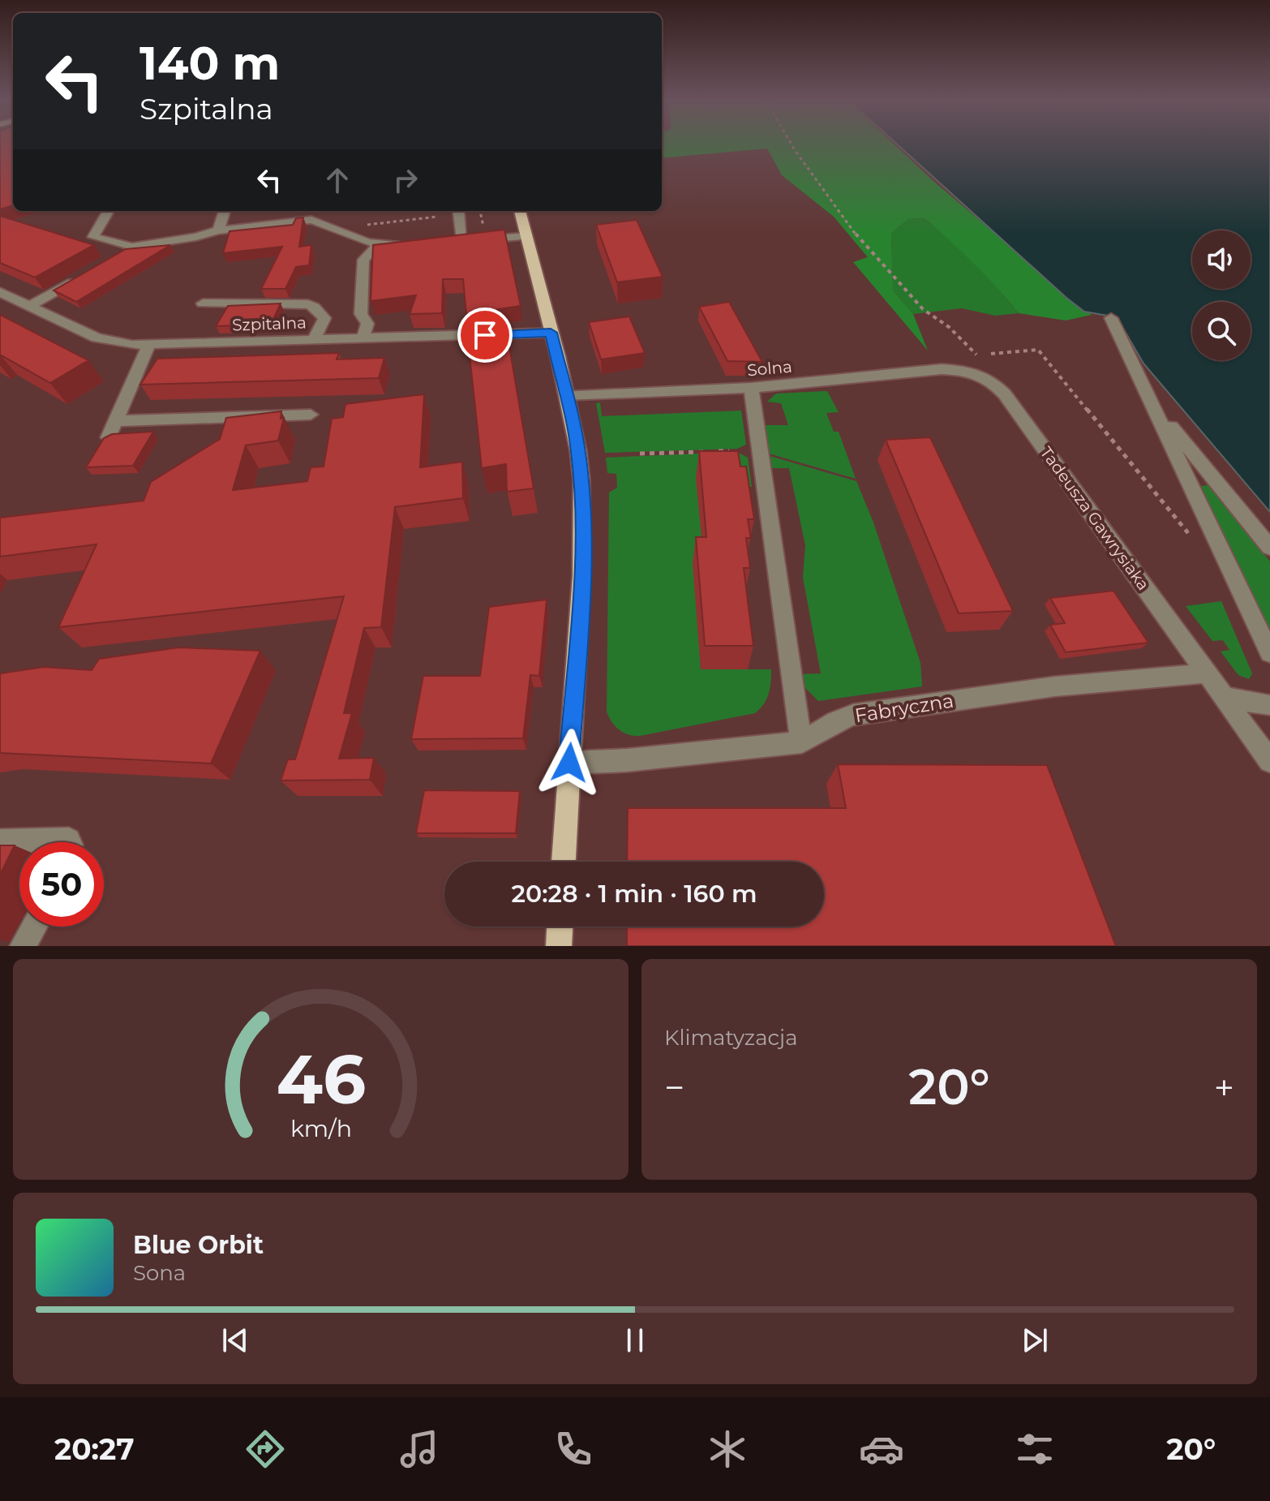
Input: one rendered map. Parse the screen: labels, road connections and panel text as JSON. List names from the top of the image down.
{
  "streets": {
    "street": [
      "Szpitalna",
      "Solna",
      "Tadeusza Gawrysiaka",
      "Fabryczna"
    ]
  },
  "crossings": [
    ["Solna", "Tadeusza Gawrysiaka"],
    ["Tadeusza Gawrysiaka", "Fabryczna"]
  ],
  "page": {
    "turn": ["140 m", "Szpitalna"],
    "limit": "50",
    "trip": "20:28 · 1 min · 160 m",
    "tile": "Klimatyzacja",
    "heat": ["−", "20°", "+"],
    "song": ["Blue Orbit", "Sona"],
    "tabs": ["20:27", "20°"],
    "gauge": ["46", "km/h"]
  }
}
